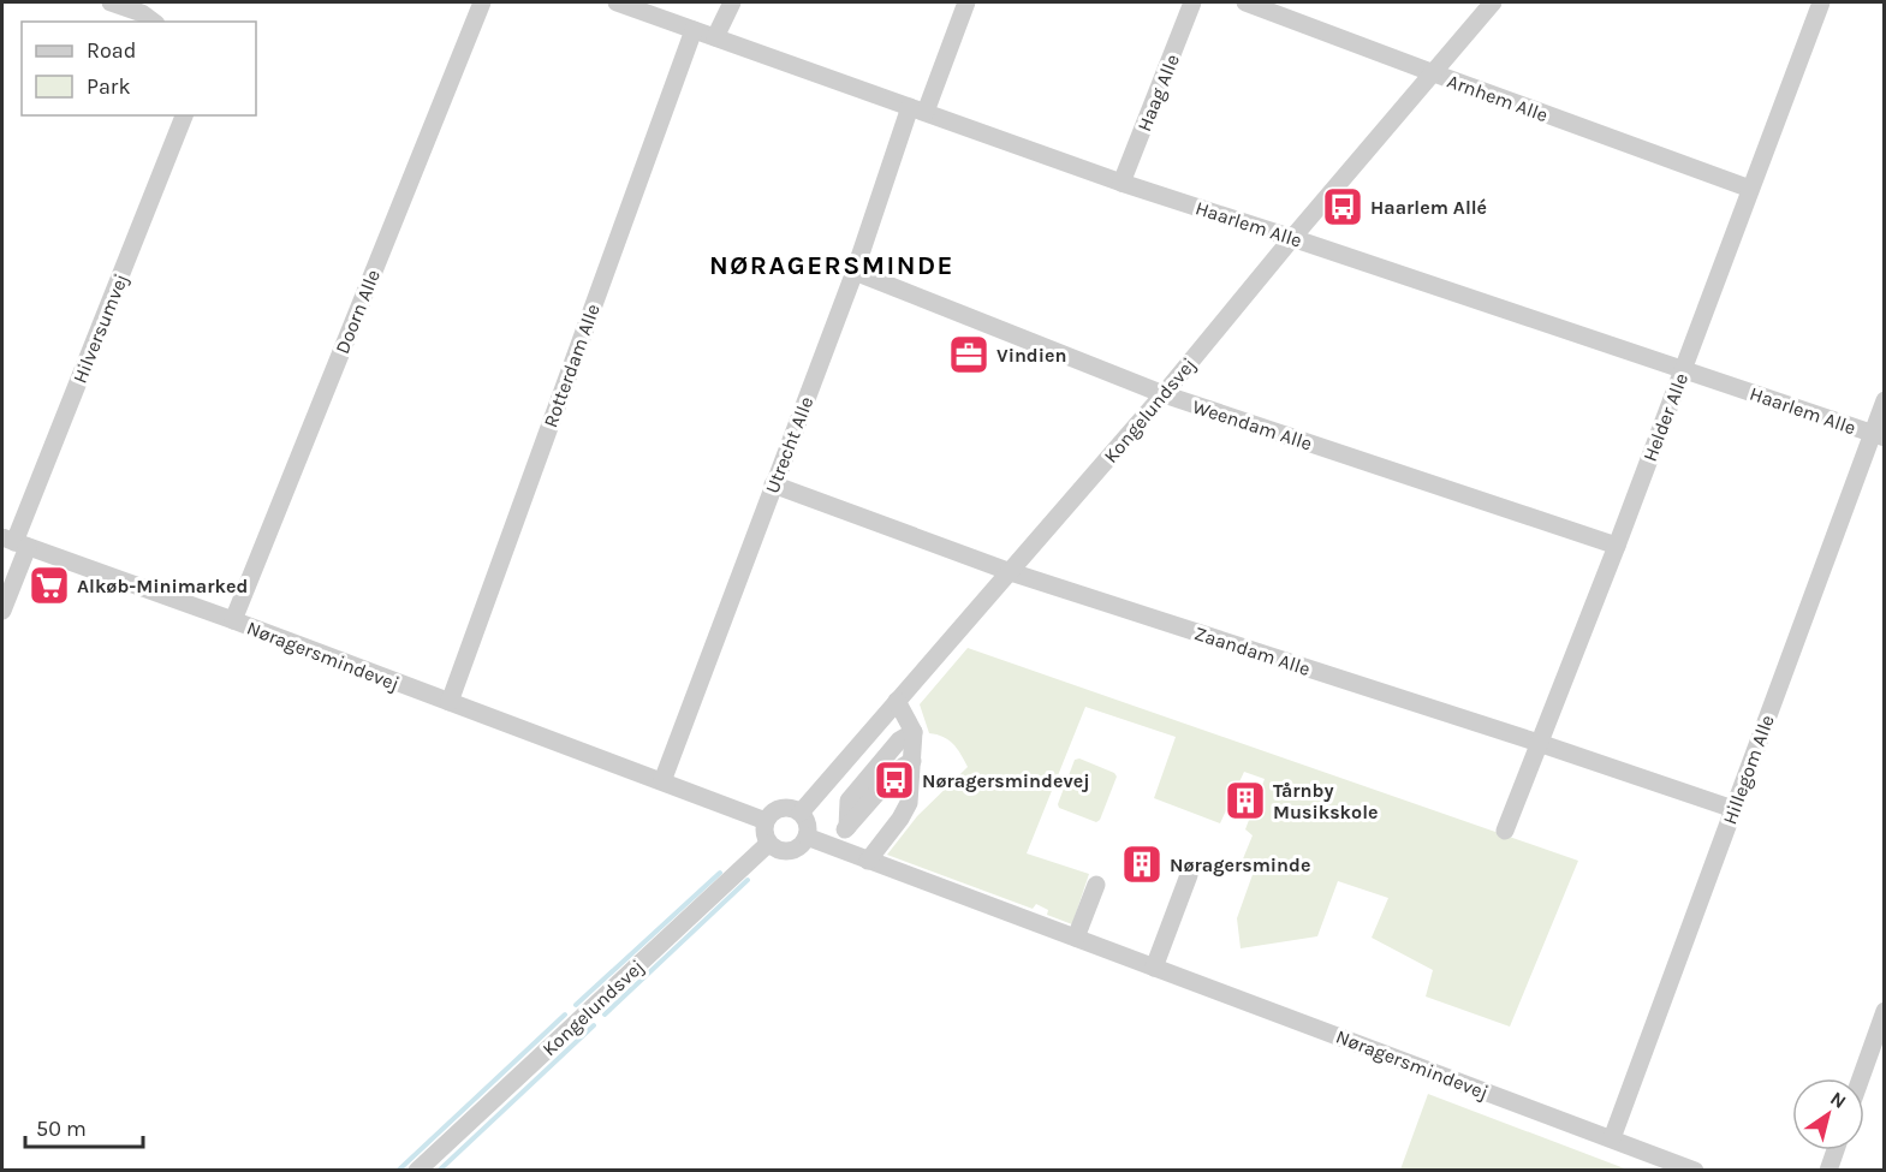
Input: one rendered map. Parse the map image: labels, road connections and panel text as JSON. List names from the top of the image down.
{
  "streets": {
    "street": [
      "Haag Alle",
      "Arnhem Alle",
      "Haarlem Alle",
      "Doorn Alle",
      "Hilversumvej",
      "Rotterdam Alle",
      "Kongelundsvej",
      "Helder Alle",
      "Weendam Alle",
      "Utrecht Alle",
      "Zaandam Alle",
      "Nøragersmindevej",
      "Hillegom Alle"
    ]
  },
  "crossings": [
    ["Haag Alle", "Haarlem Alle"],
    ["Arnhem Alle", "Kongelundsvej"],
    ["Arnhem Alle", "Helder Alle"],
    ["Haarlem Alle", "Rotterdam Alle"],
    ["Haarlem Alle", "Kongelundsvej"],
    ["Haarlem Alle", "Helder Alle"],
    ["Haarlem Alle", "Utrecht Alle"],
    ["Haarlem Alle", "Hillegom Alle"],
    ["Doorn Alle", "Nøragersmindevej"],
    ["Hilversumvej", "Nøragersmindevej"],
    ["Rotterdam Alle", "Nøragersmindevej"],
    ["Kongelundsvej", "Weendam Alle"],
    ["Kongelundsvej", "Zaandam Alle"],
    ["Kongelundsvej", "Nøragersmindevej"],
    ["Helder Alle", "Weendam Alle"],
    ["Helder Alle", "Zaandam Alle"],
    ["Weendam Alle", "Utrecht Alle"],
    ["Utrecht Alle", "Zaandam Alle"],
    ["Utrecht Alle", "Nøragersmindevej"],
    ["Zaandam Alle", "Hillegom Alle"],
    ["Nøragersmindevej", "Hillegom Alle"]
  ],
  "districts": ["NØRAGERSMINDE"],
  "places": {
    "bus stop": ["Haarlem Allé", "Nøragersmindevej"],
    "office": ["Vindien"],
    "supermarket": ["Alkøb-Minimarked"],
    "building": ["Tårnby Musikskole", "Nøragersminde"]
  },
  "legend": ["Road", "Park"],
  "scale_bar": "50 m",
  "north": "top right"
}
